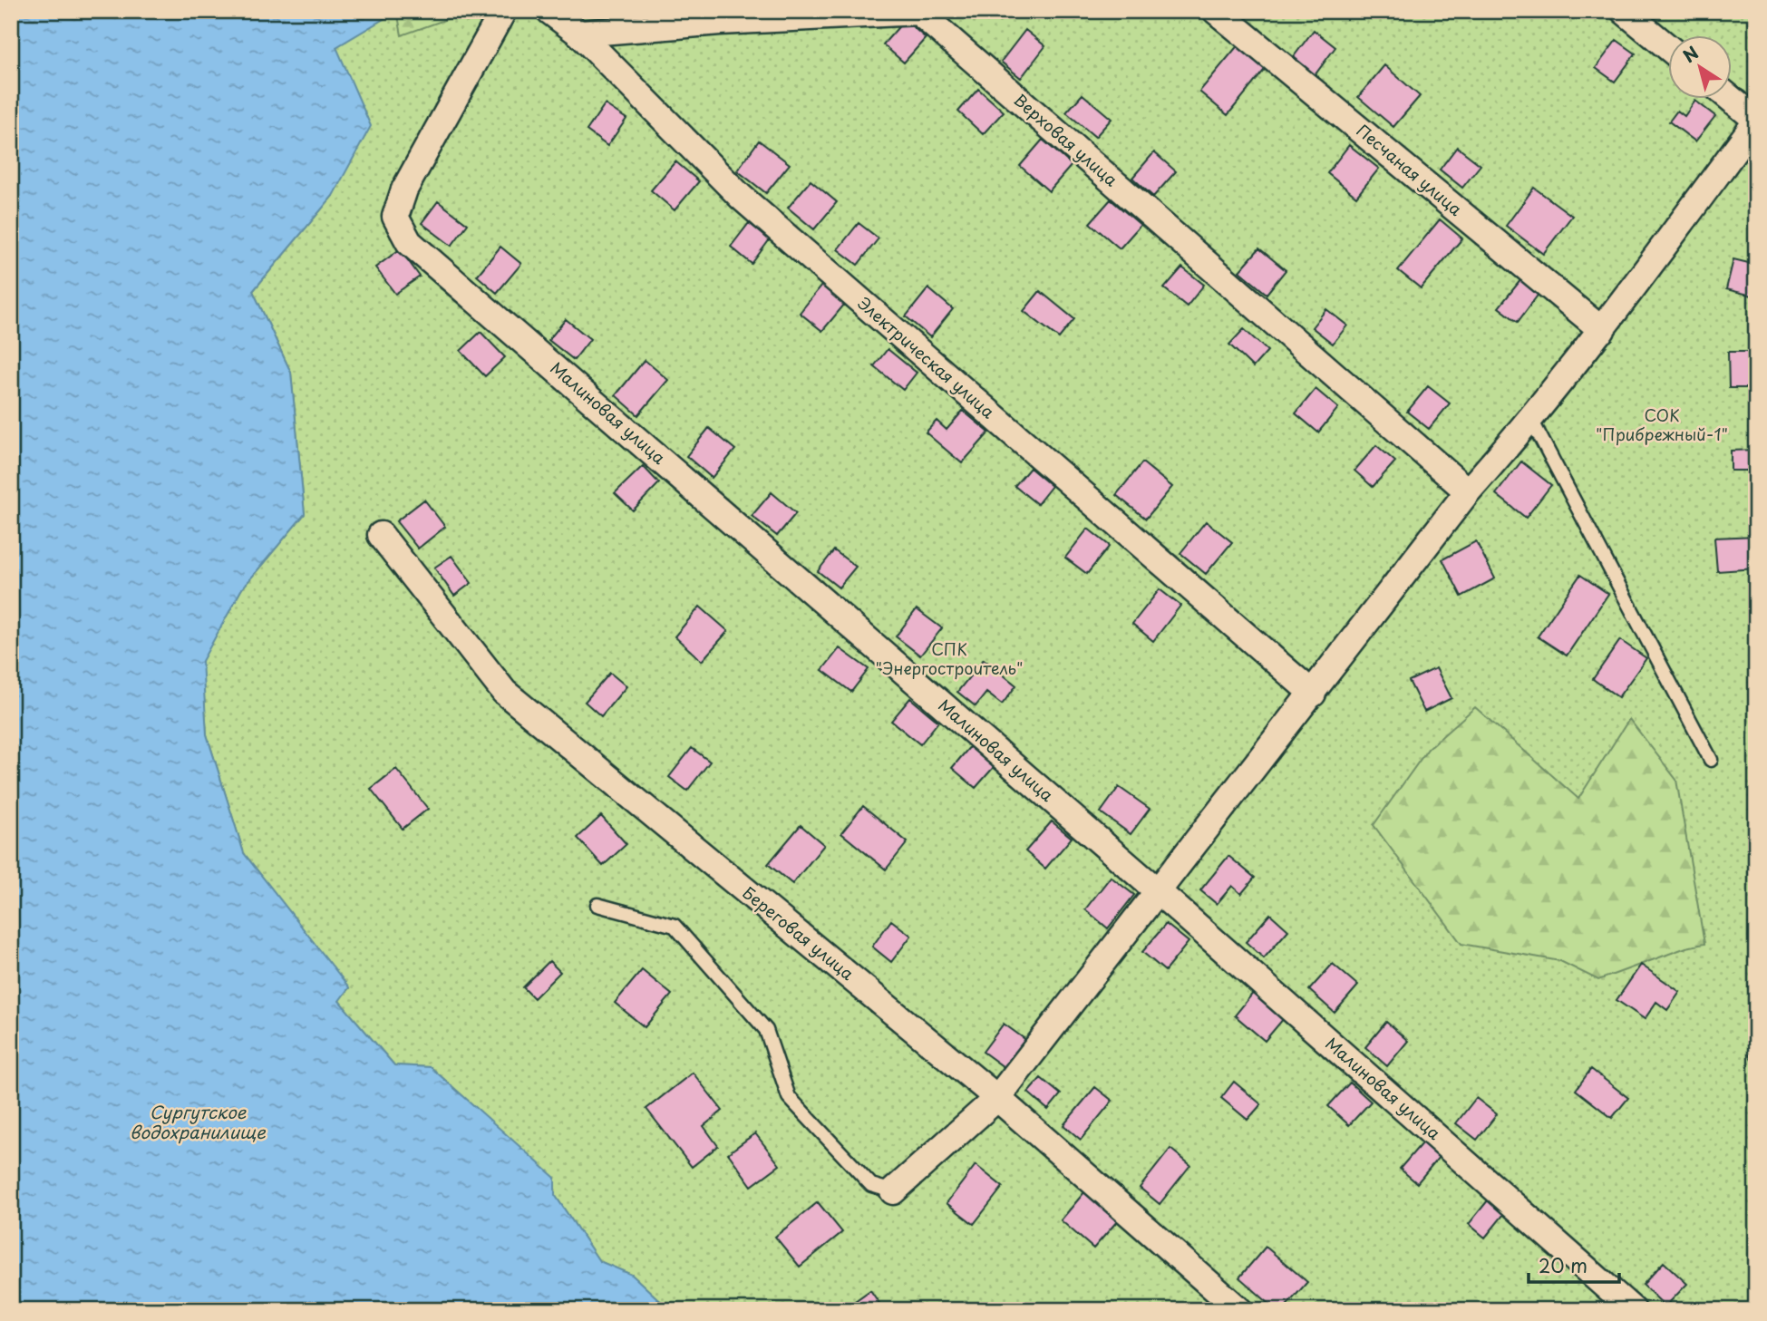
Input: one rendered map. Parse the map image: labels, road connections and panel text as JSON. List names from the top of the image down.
{
  "streets": {
    "street": [
      "Верховая улица",
      "Песчаная улица",
      "Электрическая улица",
      "Малиновая улица",
      "Береговая улица"
    ]
  },
  "crossings": [
    ["Верховая улица", "Электрическая улица"]
  ],
  "water": ["Сургутское водохранилище"],
  "parks": ["СОК \"Прибрежный-1\"", "СПК \"Энергостроитель\""],
  "scale_bar": "20 m",
  "north": "top left"
}
